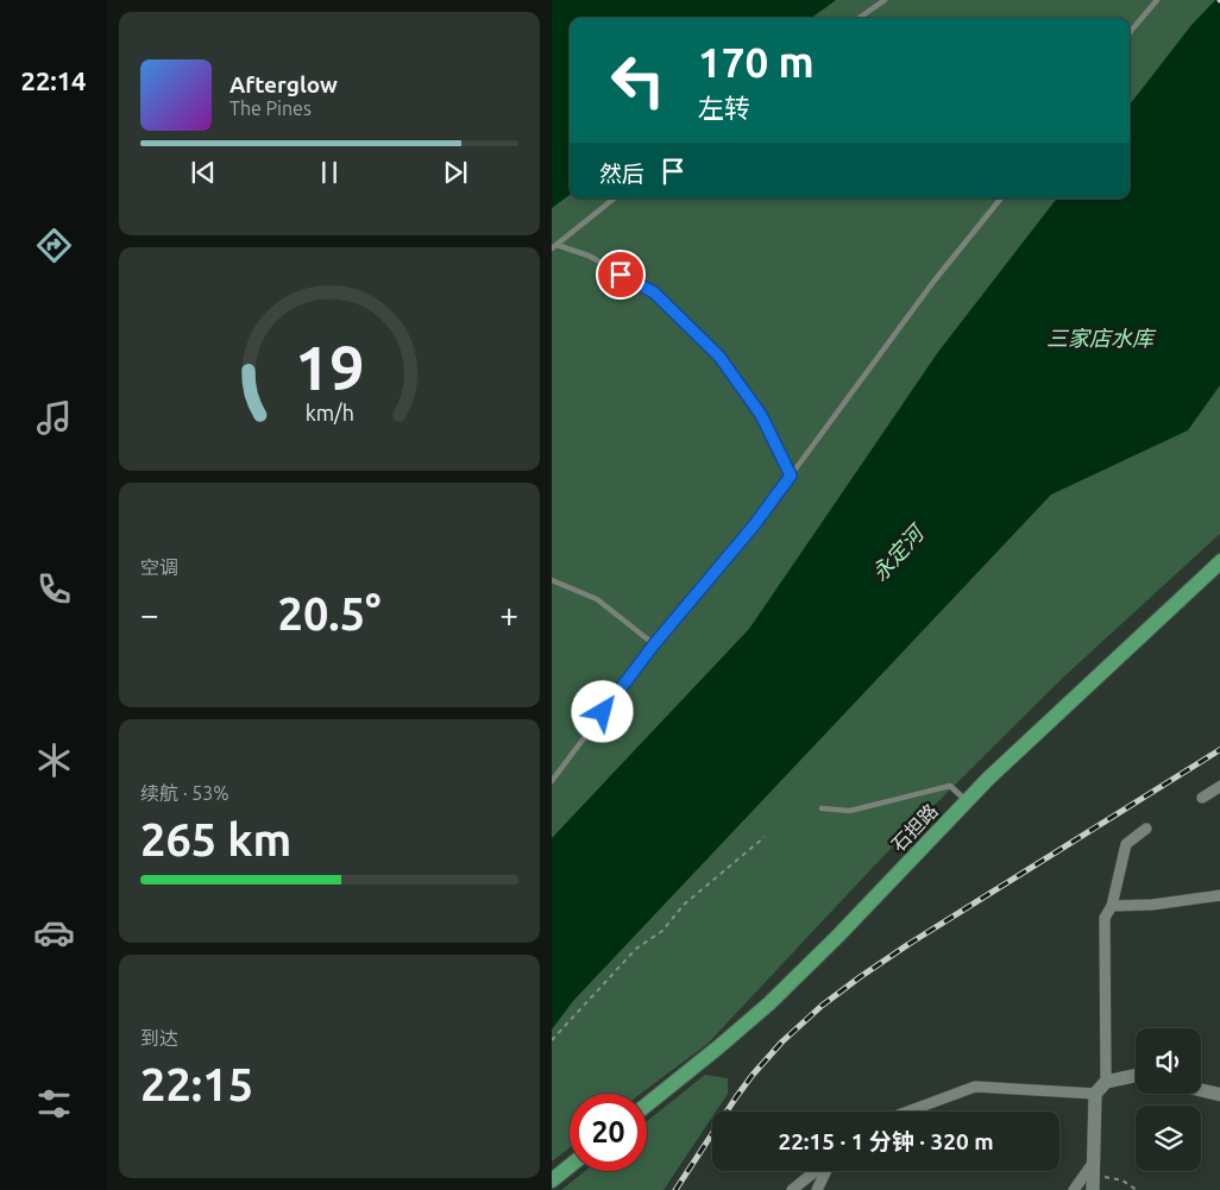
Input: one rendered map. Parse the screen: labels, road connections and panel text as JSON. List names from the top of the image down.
{
  "streets": {
    "main road": ["石担路"]
  },
  "water": ["三家店水库", "永定河"],
  "page": {
    "tabs": "22:14",
    "turn": ["170 m", "左转"],
    "song": ["Afterglow", "The Pines"],
    "then": "然后",
    "tile": [
      "空调",
      ["续航 · 53%", "265 km"],
      ["到达", "22:15"]
    ],
    "heat": ["−", "20.5°", "+"],
    "limit": "20",
    "trip": "22:15 · 1 分钟 · 320 m",
    "gauge": ["19", "km/h"]
  }
}
